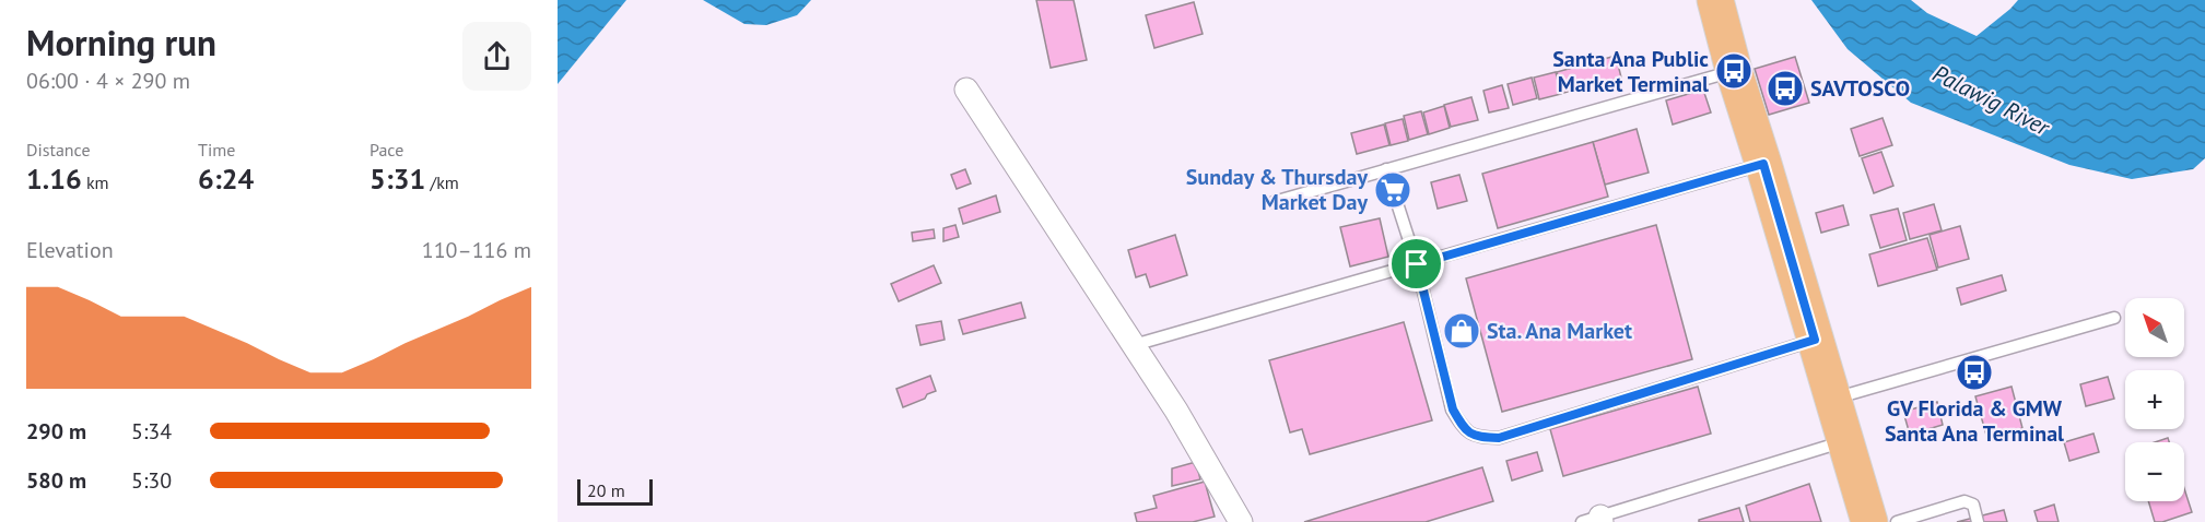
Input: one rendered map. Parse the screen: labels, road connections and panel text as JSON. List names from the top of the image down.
{
  "water": ["Palawig River"],
  "places": {
    "bus stop": ["Santa Ana Public Market Terminal", "SAVTOSCO", "GV Florida & GMW Santa Ana Terminal"],
    "supermarket": ["Sunday & Thursday Market Day"],
    "shop": ["Sta. Ana Market"]
  },
  "scale_bar": "20 m",
  "north": "top left",
  "page": {
    "heading": ["Morning run", "06:00 · 4 × 290 m"],
    "stats": [
      ["Distance", "1.16 km"],
      ["Time", "6:24"],
      ["Pace", "5:31 /km"]
    ],
    "chart": ["Elevation", "110–116 m"],
    "map_buttons": ["+", "−"],
    "list": [
      {
        "name": "290 m",
        "note": "5:34"
      },
      {
        "name": "580 m",
        "note": "5:30"
      }
    ],
    "scale": "20 m"
  }
}
